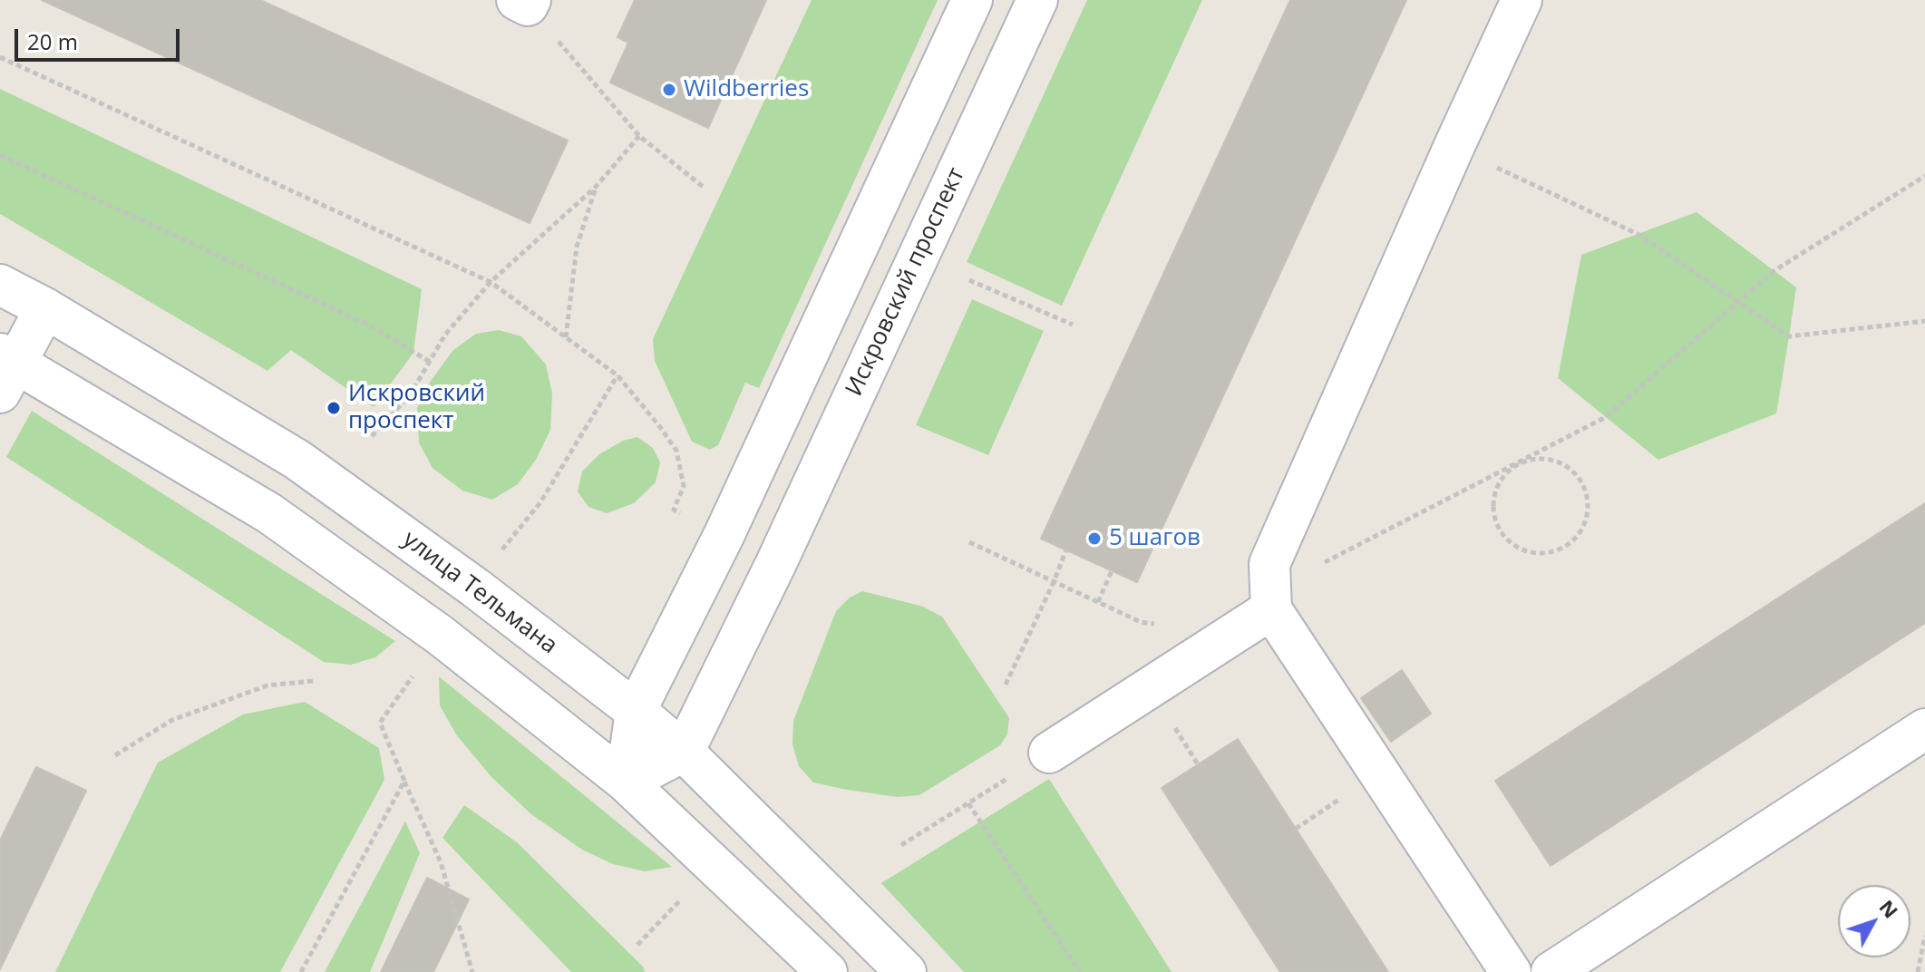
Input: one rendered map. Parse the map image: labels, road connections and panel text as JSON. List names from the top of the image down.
{
  "streets": {
    "street": ["Искровский проспект", "улица Тельмана"]
  },
  "crossings": [
    ["Искровский проспект", "улица Тельмана"]
  ],
  "places": ["Wildberries", "Искровский проспект", "5 шагов"],
  "scale_bar": "20 m",
  "north": "top right"
}
